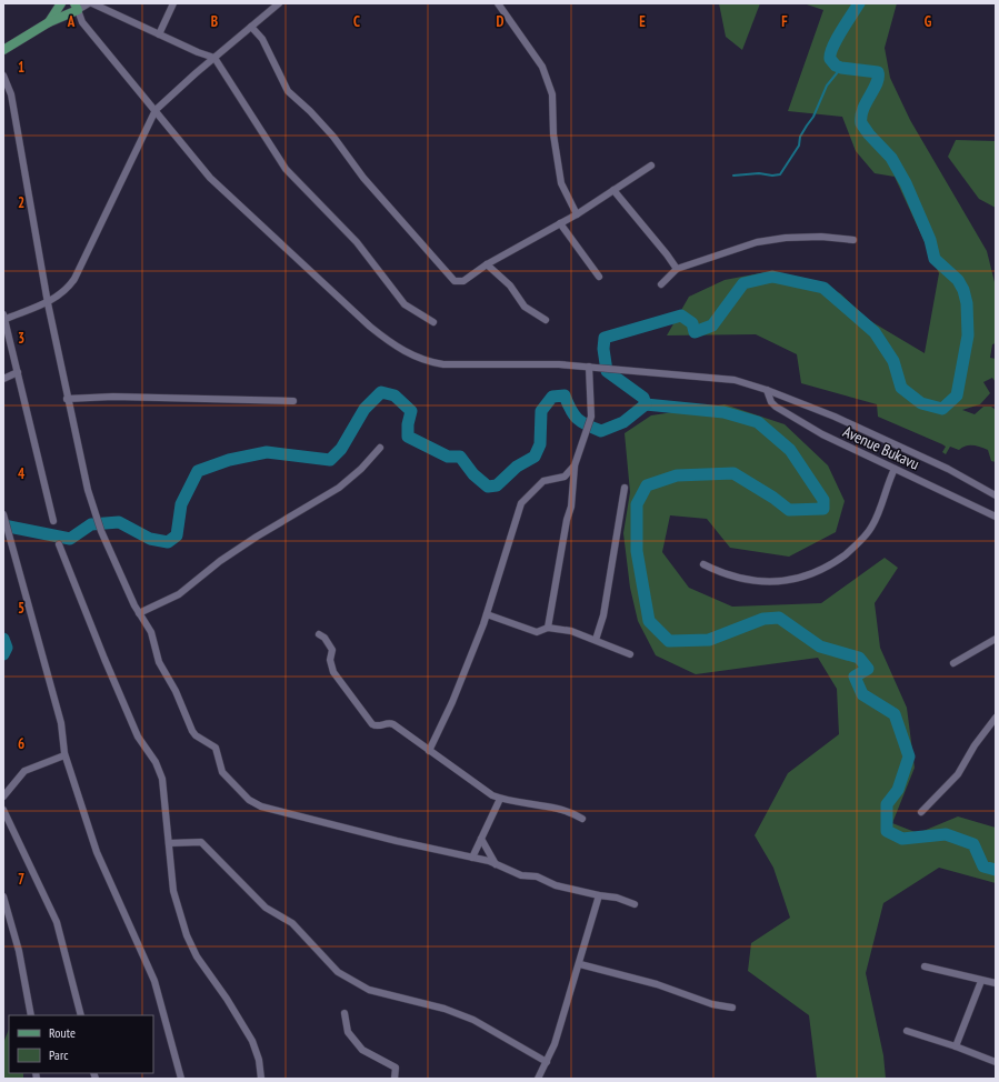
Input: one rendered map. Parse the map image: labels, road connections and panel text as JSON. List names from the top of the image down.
{
  "streets": {
    "street": ["Avenue Bukavu"]
  },
  "legend": ["Route", "Parc"],
  "grid": {
    "columns": [
      "A",
      "B",
      "C",
      "D",
      "E",
      "F",
      "G"
    ],
    "rows": [
      "1",
      "2",
      "3",
      "4",
      "5",
      "6",
      "7"
    ]
  }
}
